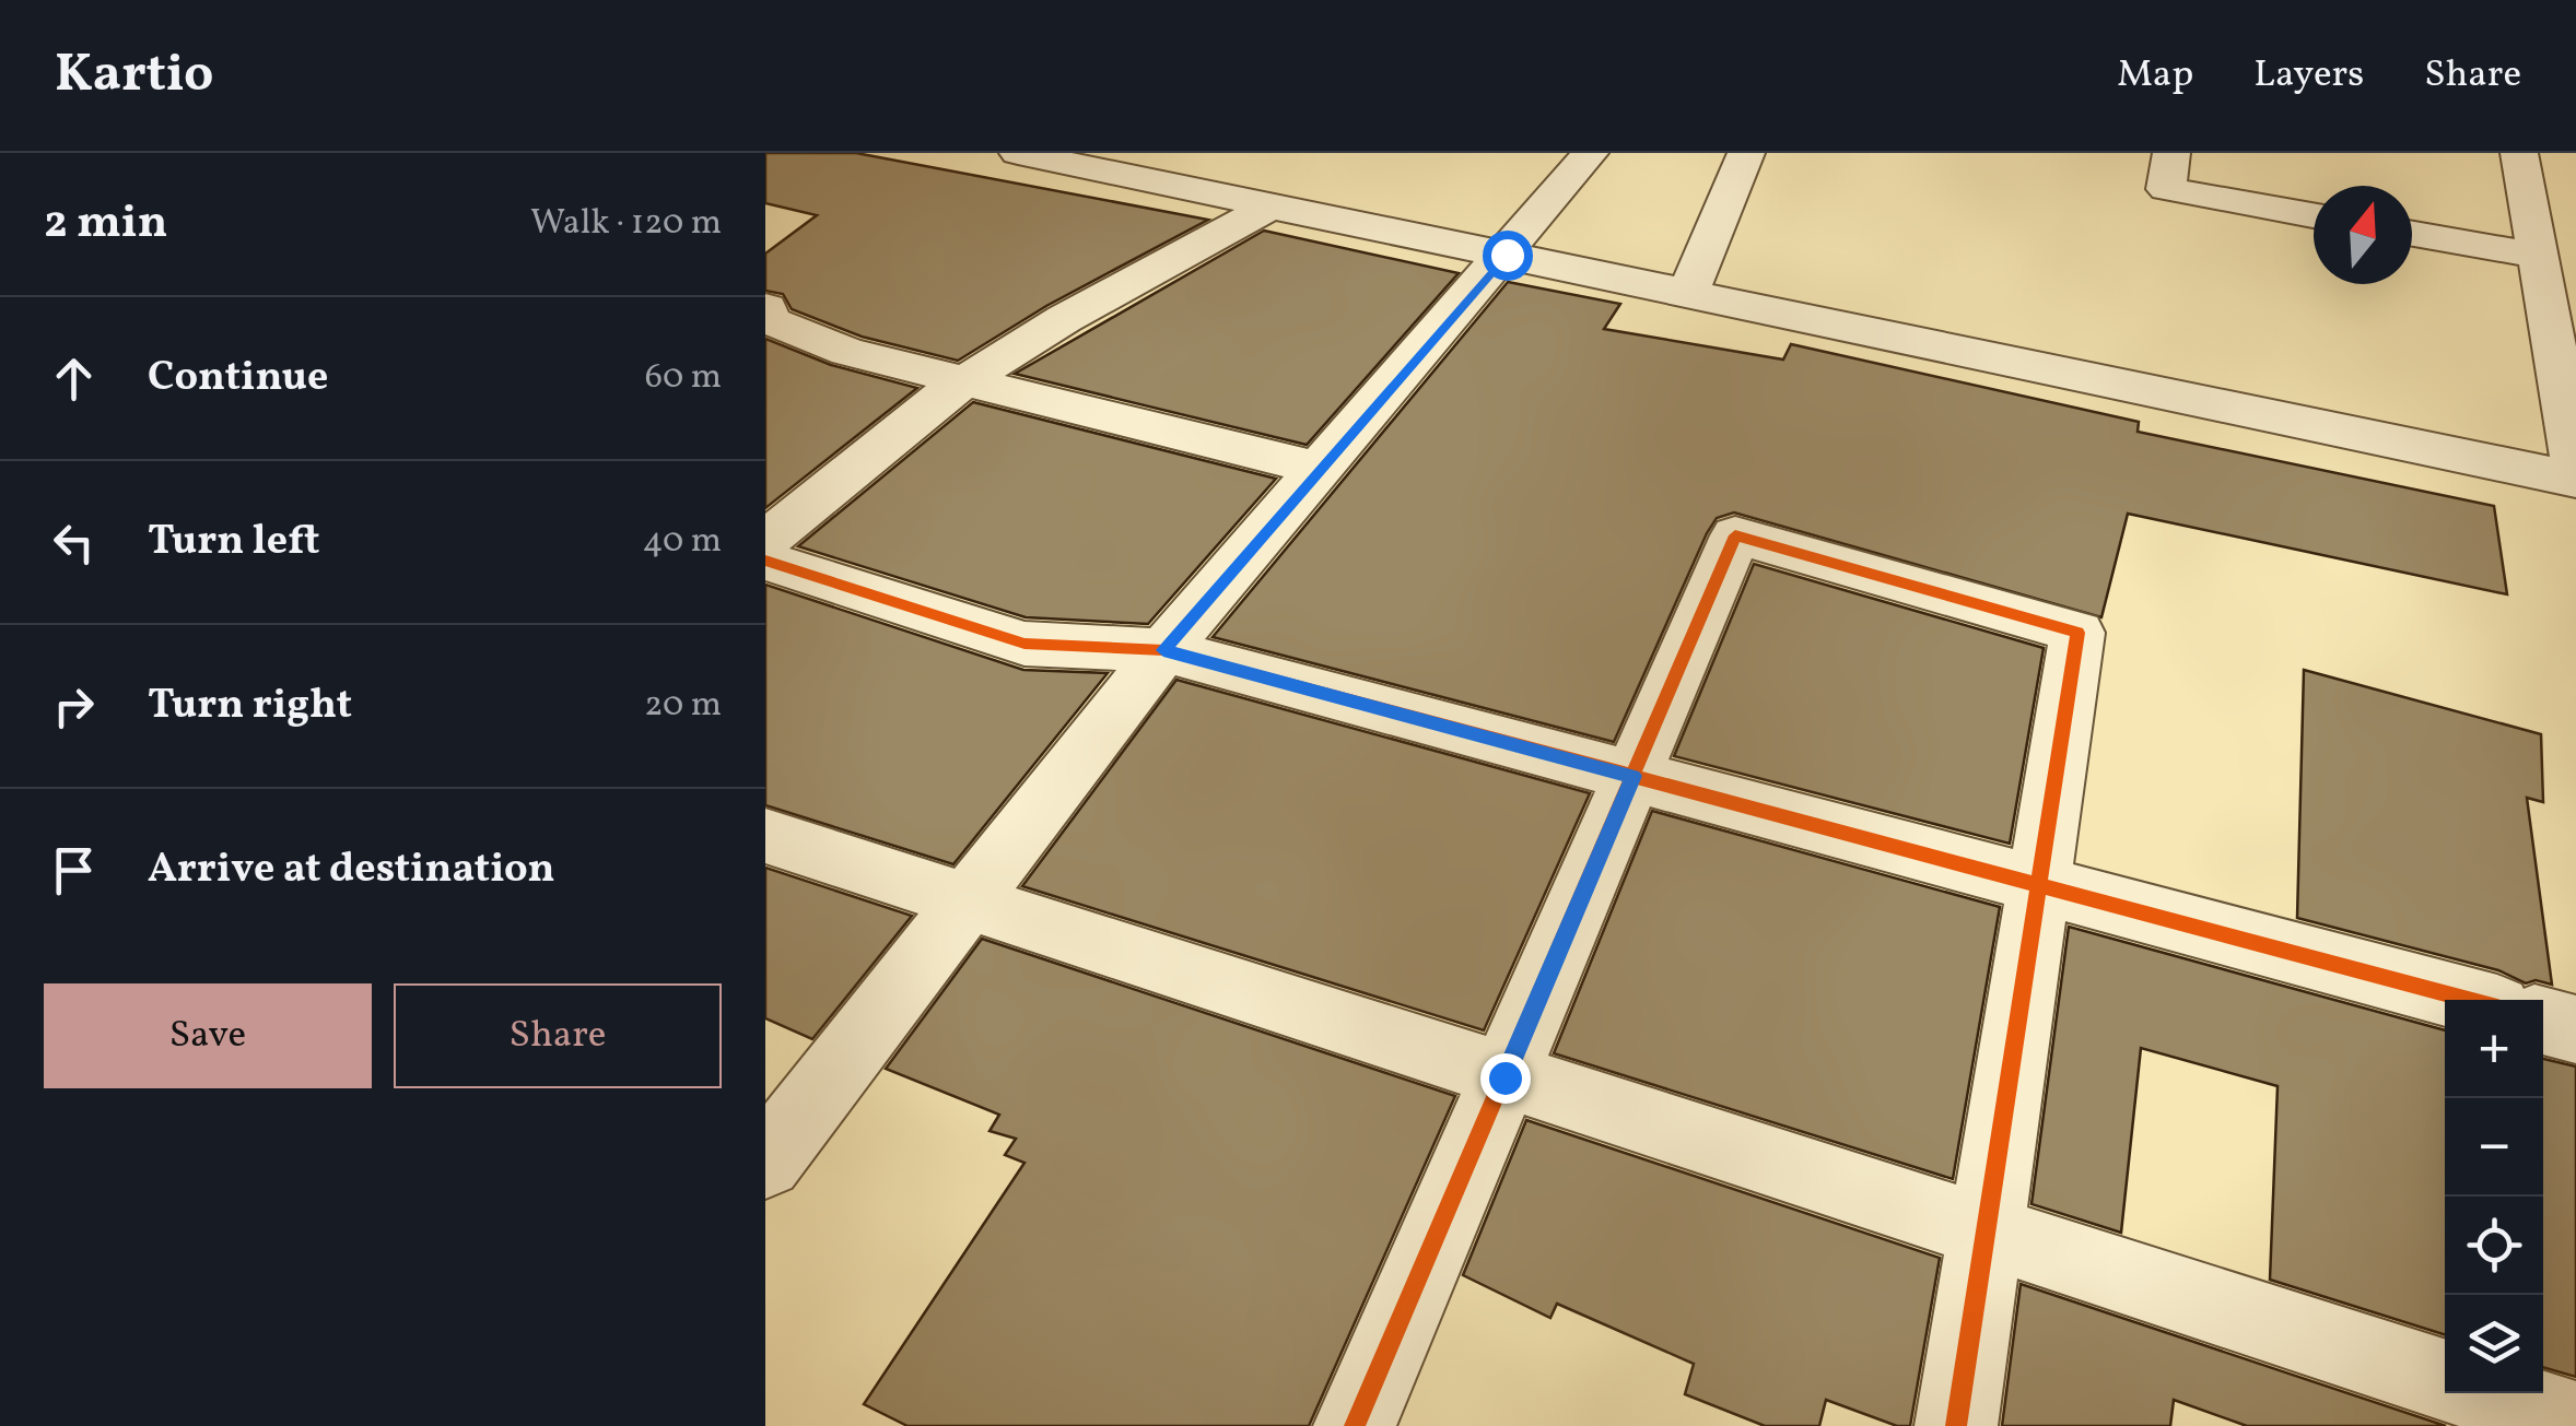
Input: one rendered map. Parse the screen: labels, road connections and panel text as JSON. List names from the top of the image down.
{
  "north": "top",
  "page": {
    "header": "Kartio",
    "nav": ["Map", "Layers", "Share"],
    "heading": ["2 min", "Walk · 120 m"],
    "list": [
      ["Continue", "60 m"],
      ["Turn left", "40 m"],
      ["Turn right", "20 m"],
      "Arrive at destination"
    ],
    "buttons": ["Save", "Share"],
    "map_buttons": ["+", "−"]
  }
}
